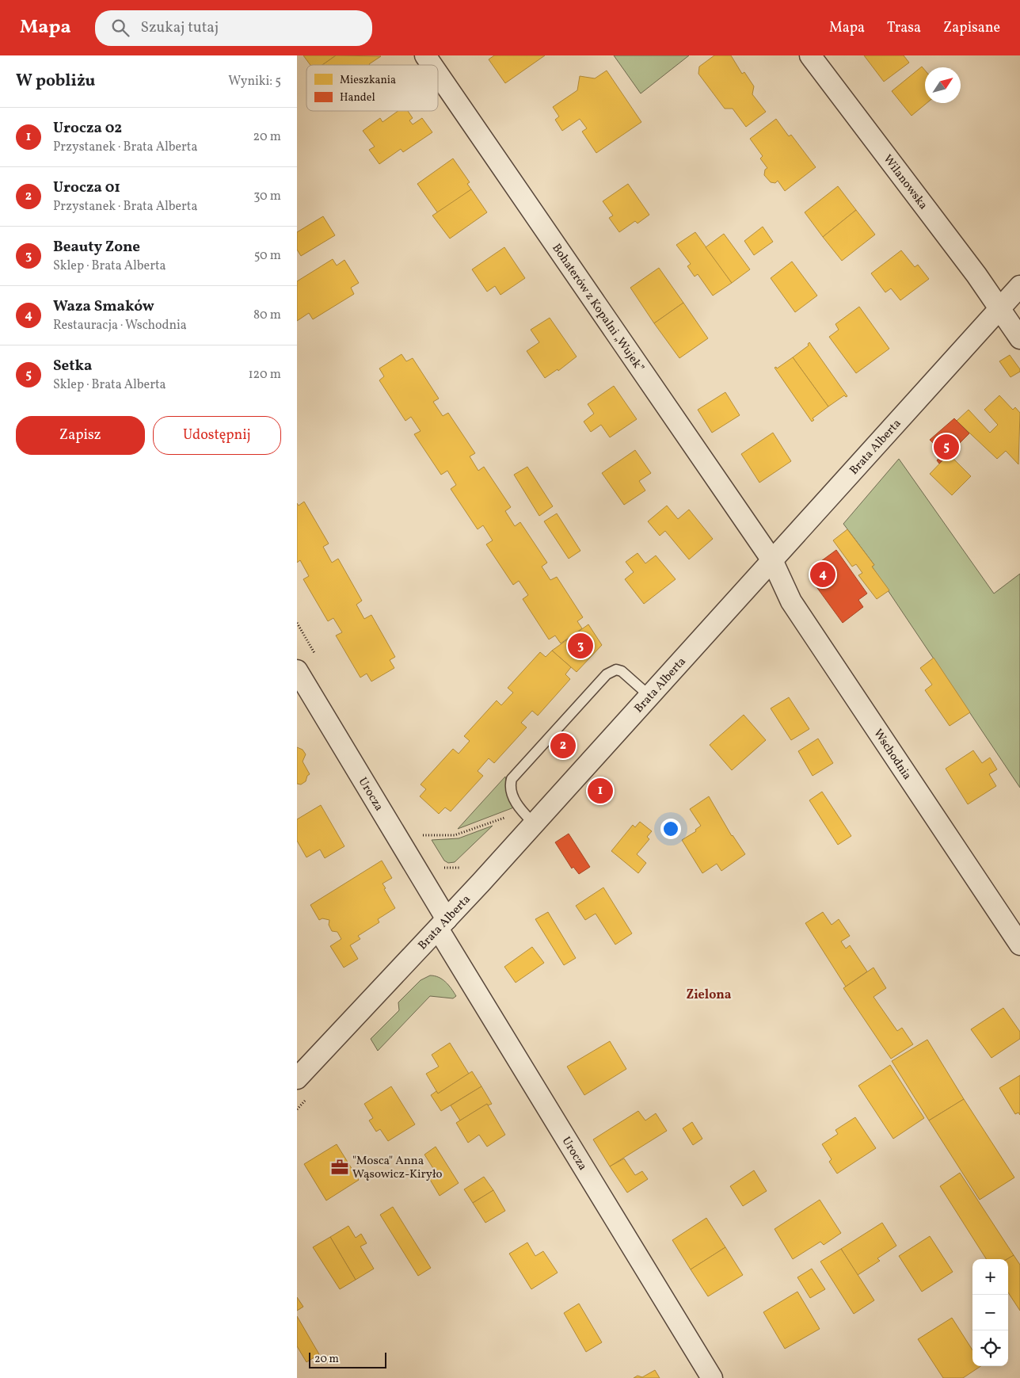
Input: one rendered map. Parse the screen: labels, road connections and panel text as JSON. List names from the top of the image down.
{
  "streets": {
    "street": [
      "Wilanowska",
      "Bohaterów z Kopalni „Wujek”",
      "Brata Alberta",
      "Wschodnia",
      "Urocza"
    ]
  },
  "crossings": [
    ["Wilanowska", "Brata Alberta"],
    ["Bohaterów z Kopalni „Wujek”", "Brata Alberta"],
    ["Bohaterów z Kopalni „Wujek”", "Wschodnia"],
    ["Brata Alberta", "Wschodnia"],
    ["Brata Alberta", "Urocza"]
  ],
  "districts": ["Zielona"],
  "places": {
    "office": ["\"Mosca\" Anna Wąsowicz-Kiryło"]
  },
  "legend": ["Mieszkania", "Handel"],
  "scale_bar": "20 m",
  "north": "top right",
  "page": {
    "header": "Mapa",
    "search": "Szukaj tutaj",
    "nav": ["Mapa", "Trasa", "Zapisane"],
    "heading": ["W pobliżu", "Wyniki: 5"],
    "list": [
      {
        "mark": "1",
        "name": "Urocza 02",
        "note": "Przystanek · Brata Alberta",
        "value": "20 m"
      },
      {
        "mark": "2",
        "name": "Urocza 01",
        "note": "Przystanek · Brata Alberta",
        "value": "30 m"
      },
      {
        "mark": "3",
        "name": "Beauty Zone",
        "note": "Sklep · Brata Alberta",
        "value": "50 m"
      },
      {
        "mark": "4",
        "name": "Waza Smaków",
        "note": "Restauracja · Wschodnia",
        "value": "80 m"
      },
      {
        "mark": "5",
        "name": "Setka",
        "note": "Sklep · Brata Alberta",
        "value": "120 m"
      }
    ],
    "buttons": ["Zapisz", "Udostępnij"],
    "pins": [
      "5",
      "4",
      "3",
      "2",
      "1"
    ],
    "map_buttons": ["+", "−"],
    "scale": "20 m"
  }
}
